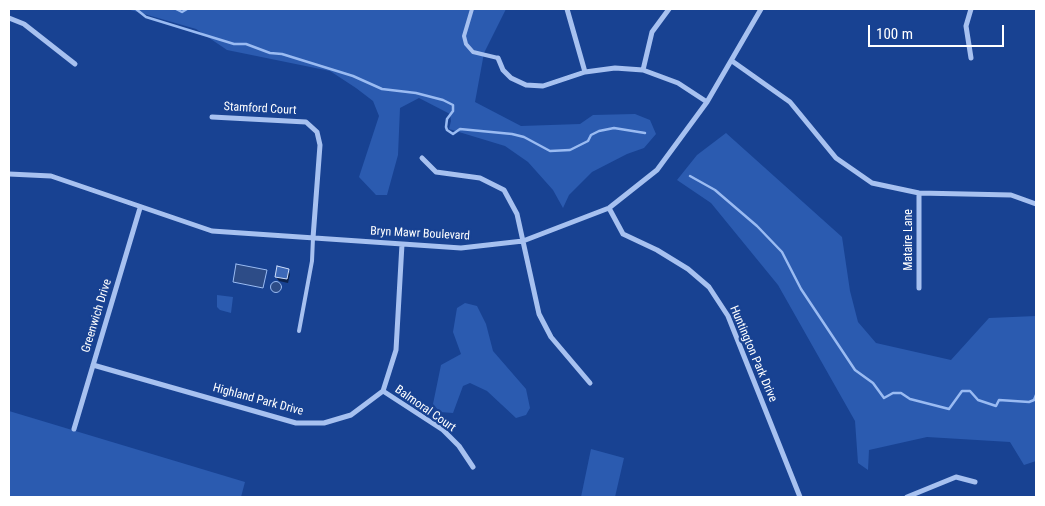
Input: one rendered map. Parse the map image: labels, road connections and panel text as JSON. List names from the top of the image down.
{
  "streets": {
    "street": [
      "Stamford Court",
      "Bryn Mawr Boulevard",
      "Mataire Lane",
      "Greenwich Drive",
      "Huntington Park Drive",
      "Highland Park Drive",
      "Balmoral Court"
    ]
  },
  "crossings": [
    ["Stamford Court", "Bryn Mawr Boulevard"],
    ["Bryn Mawr Boulevard", "Greenwich Drive"],
    ["Bryn Mawr Boulevard", "Huntington Park Drive"],
    ["Greenwich Drive", "Highland Park Drive"],
    ["Highland Park Drive", "Balmoral Court"]
  ],
  "scale_bar": "100 m"
}
